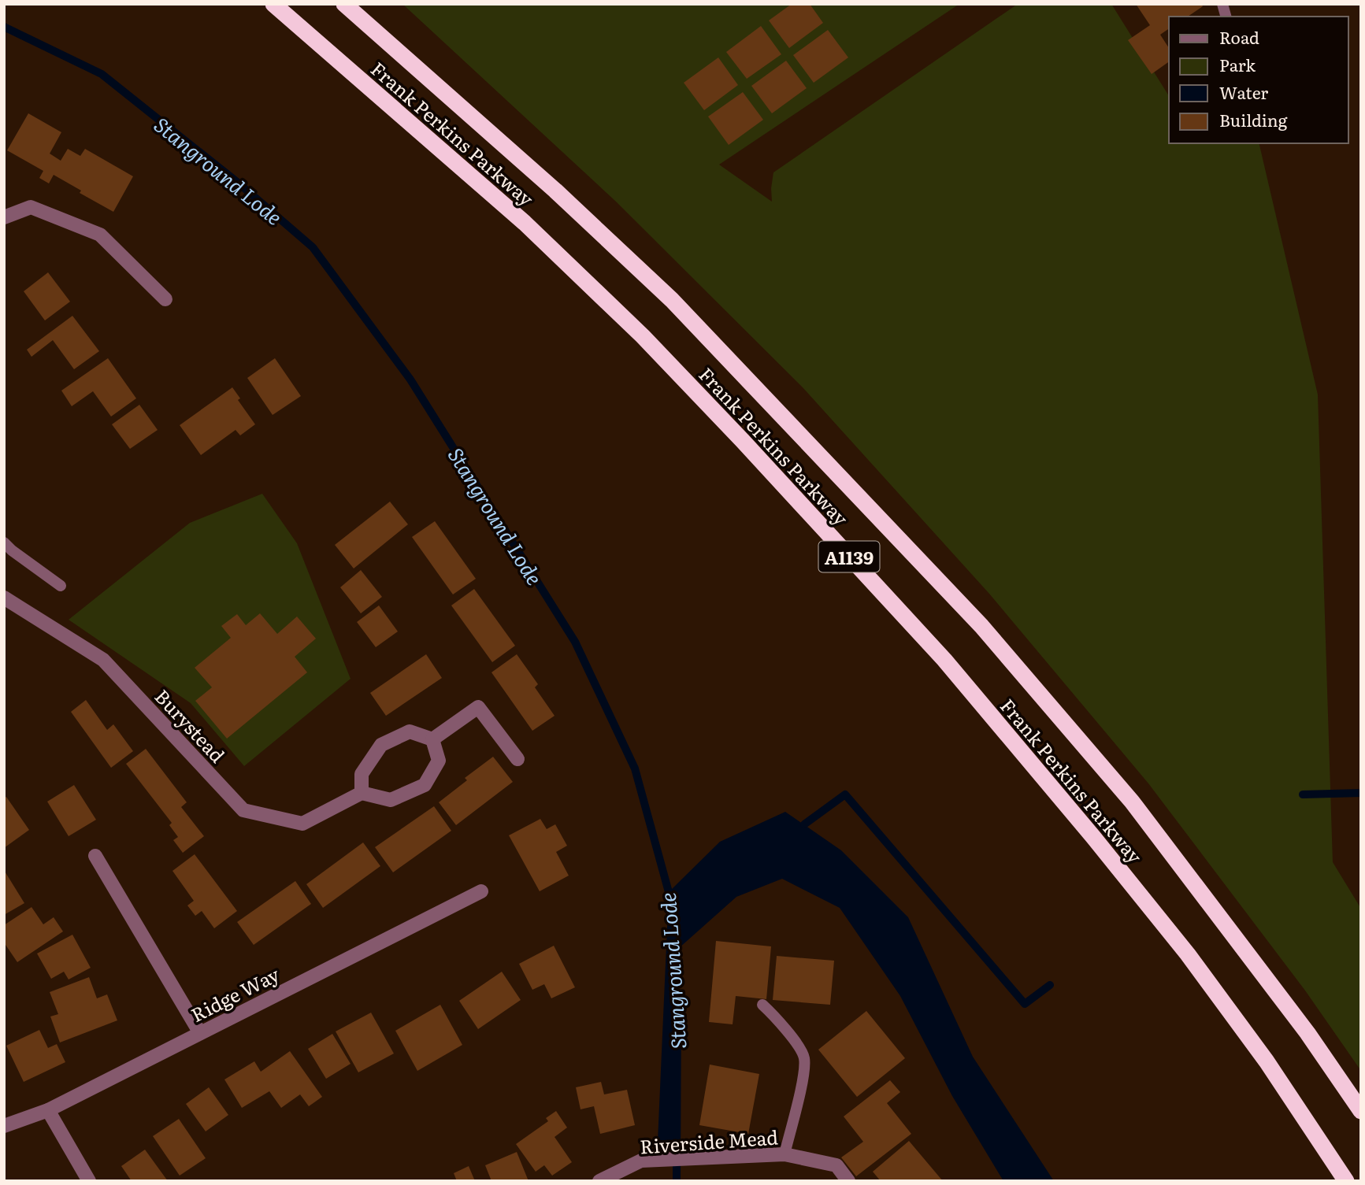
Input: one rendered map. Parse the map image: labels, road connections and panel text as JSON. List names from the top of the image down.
{
  "streets": {
    "highway": ["Frank Perkins Parkway", "A1139"],
    "street": ["Burystead", "Ridge Way", "Riverside Mead"]
  },
  "water": ["Stanground Lode"],
  "legend": [
    "Road",
    "Park",
    "Water",
    "Building"
  ]
}
